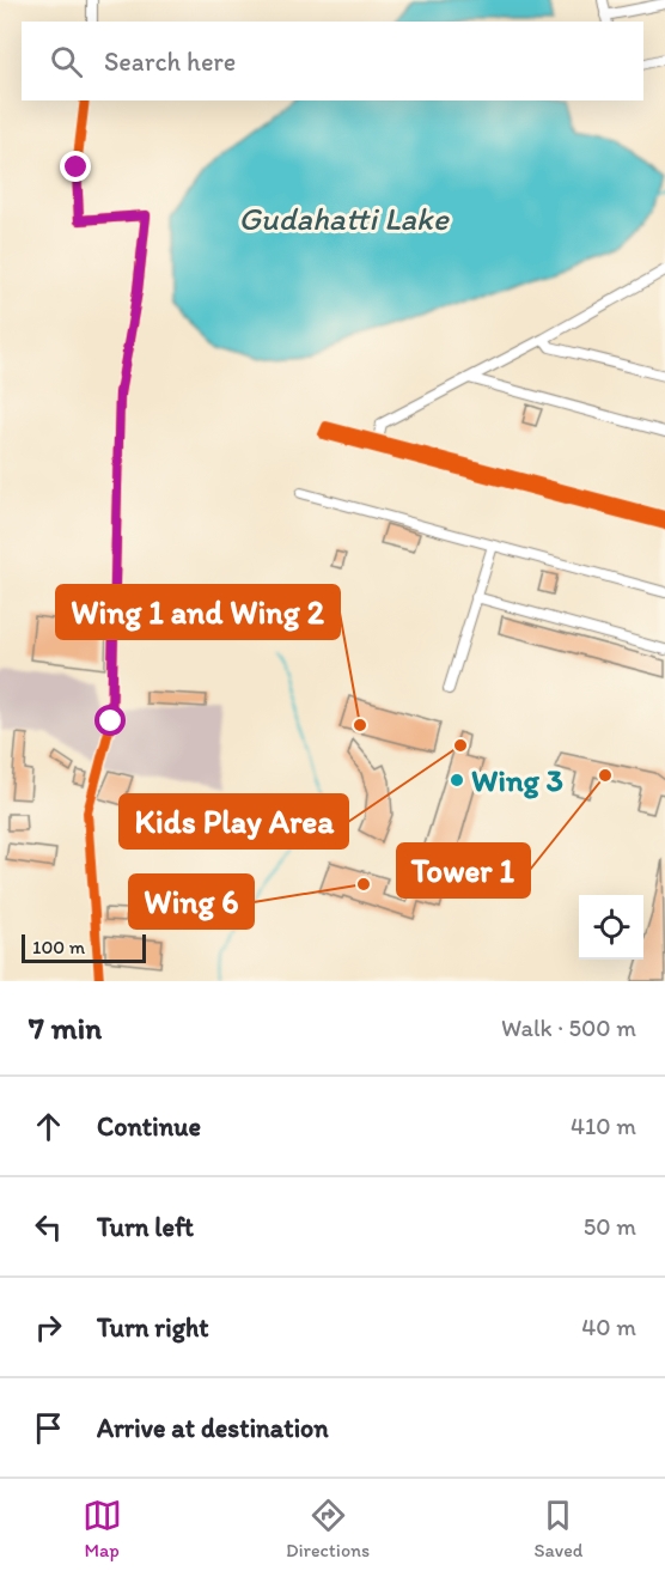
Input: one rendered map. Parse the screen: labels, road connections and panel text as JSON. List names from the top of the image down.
{
  "water": ["Gudahatti Lake"],
  "places": [
    "Wing 1 and Wing 2",
    "Kids Play Area",
    "Tower 1",
    "Wing 3",
    "Wing 6"
  ],
  "scale_bar": "100 m",
  "page": {
    "search": "Search here",
    "scale": "100 m",
    "heading": ["7 min", "Walk · 500 m"],
    "list": [
      ["Continue", "410 m"],
      ["Turn left", "50 m"],
      ["Turn right", "40 m"],
      "Arrive at destination"
    ],
    "nav": ["Map", "Directions", "Saved"]
  }
}
